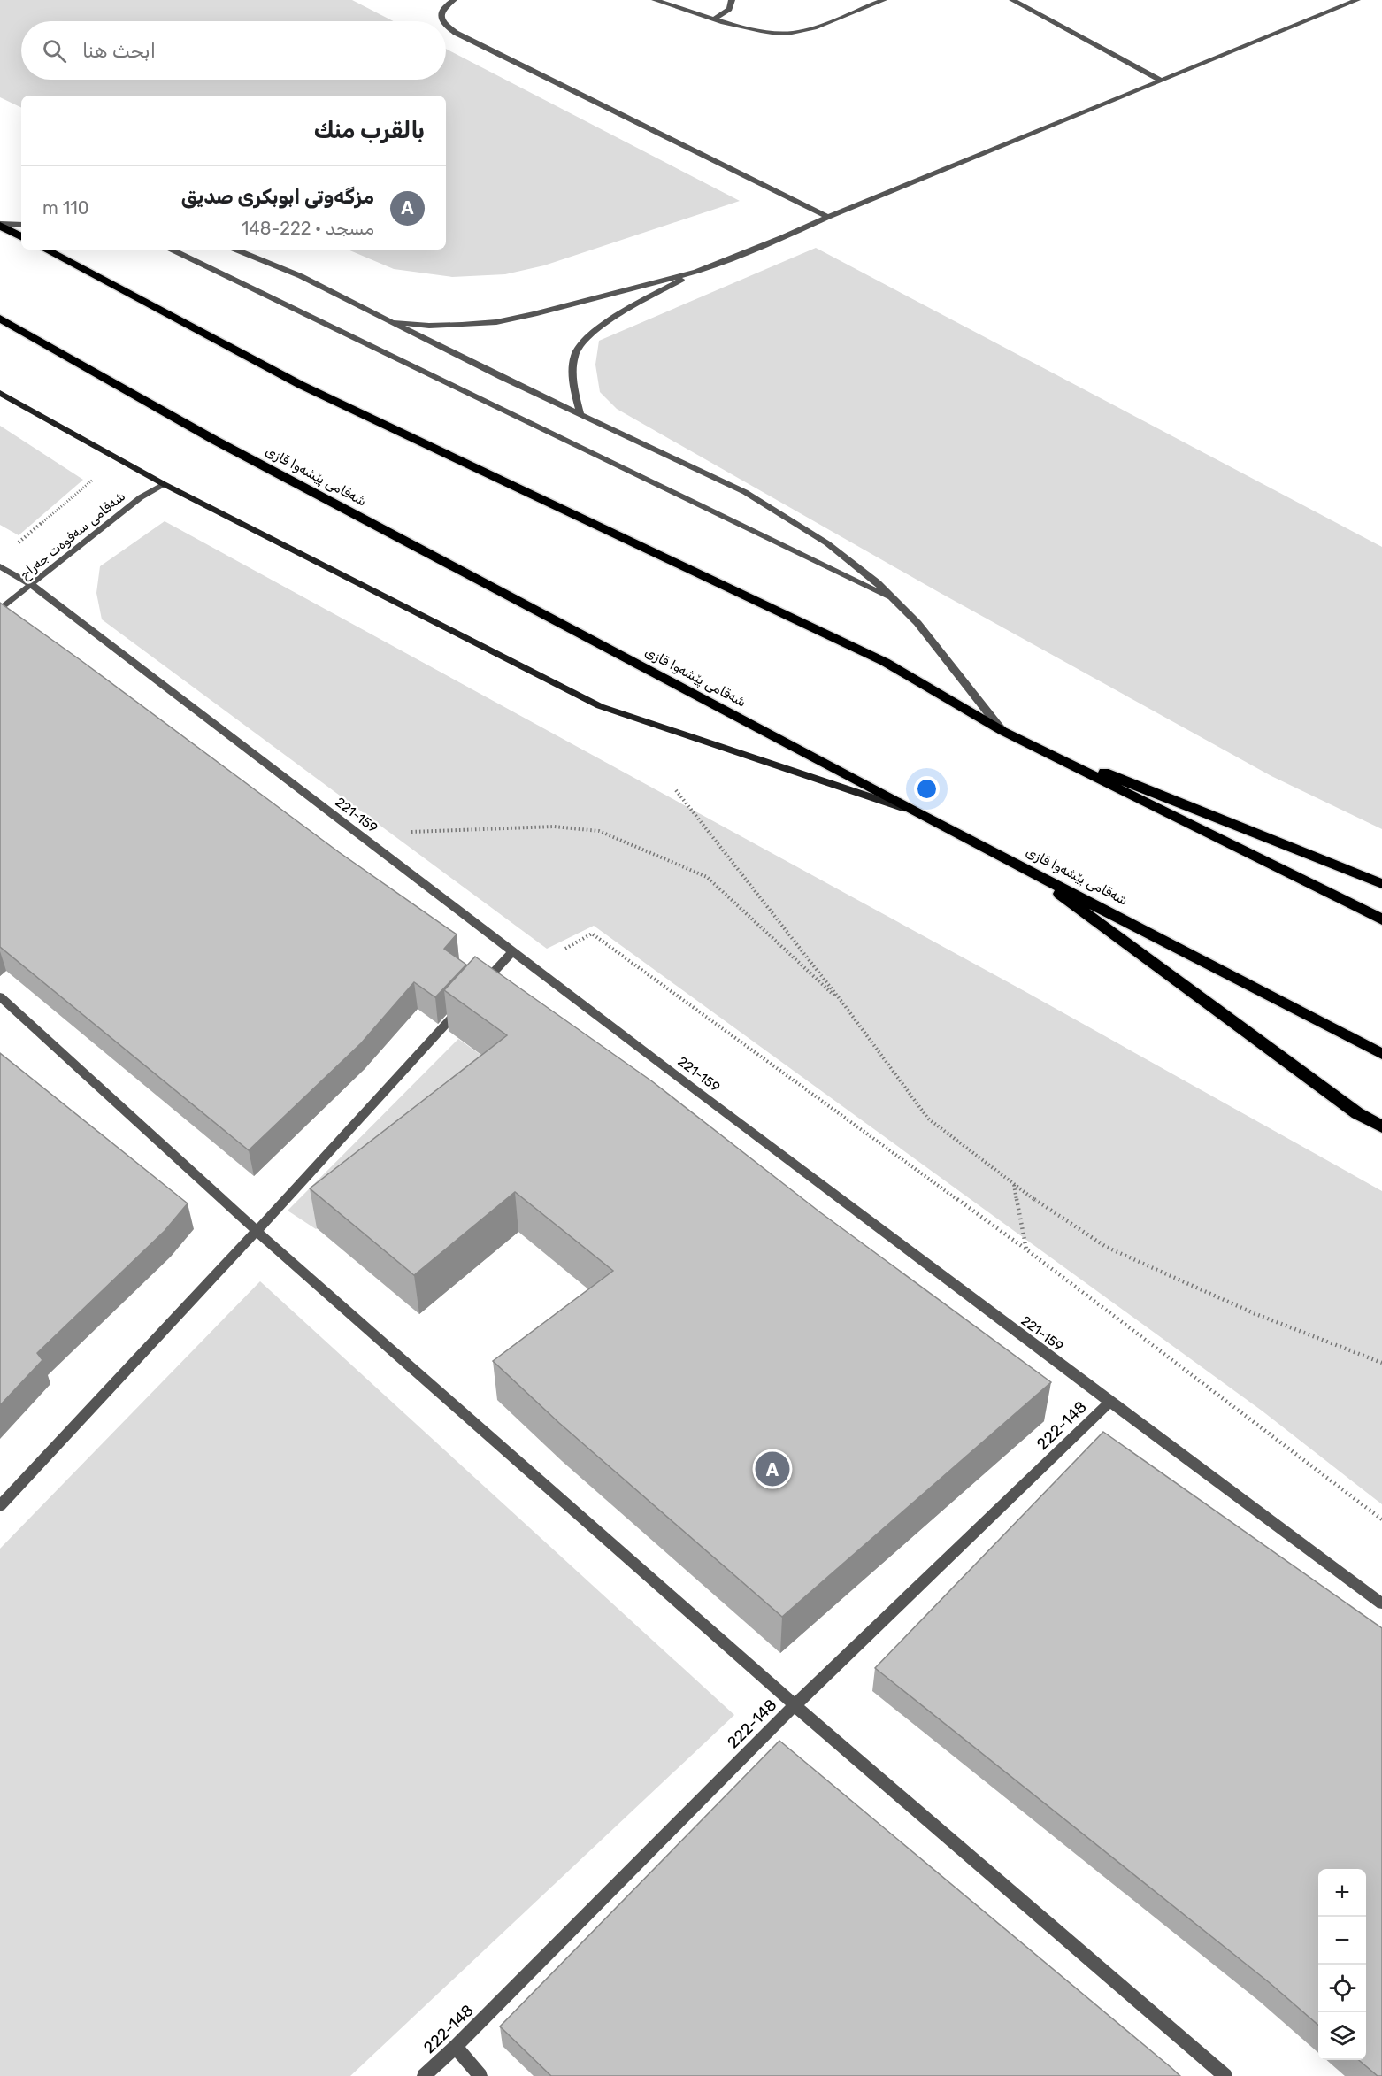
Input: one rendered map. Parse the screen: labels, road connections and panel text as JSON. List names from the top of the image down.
{
  "streets": {
    "highway": ["شەقامی پێشەوا قازی"],
    "street": ["شەقامی سەفوەت جەراح", "221-159", "222-148"]
  },
  "crossings": [
    ["شەقامی سەفوەت جەراح", "221-159"],
    ["221-159", "222-148"]
  ],
  "page": {
    "search": "ابحث هنا",
    "heading": "بالقرب منك",
    "list": [
      {
        "mark": "A",
        "name": "مزگەوتی ابوبكری صديق",
        "note": "مسجد · 222-148",
        "value": "110 m"
      }
    ],
    "pins": "A",
    "map_buttons": ["+", "−"]
  }
}
